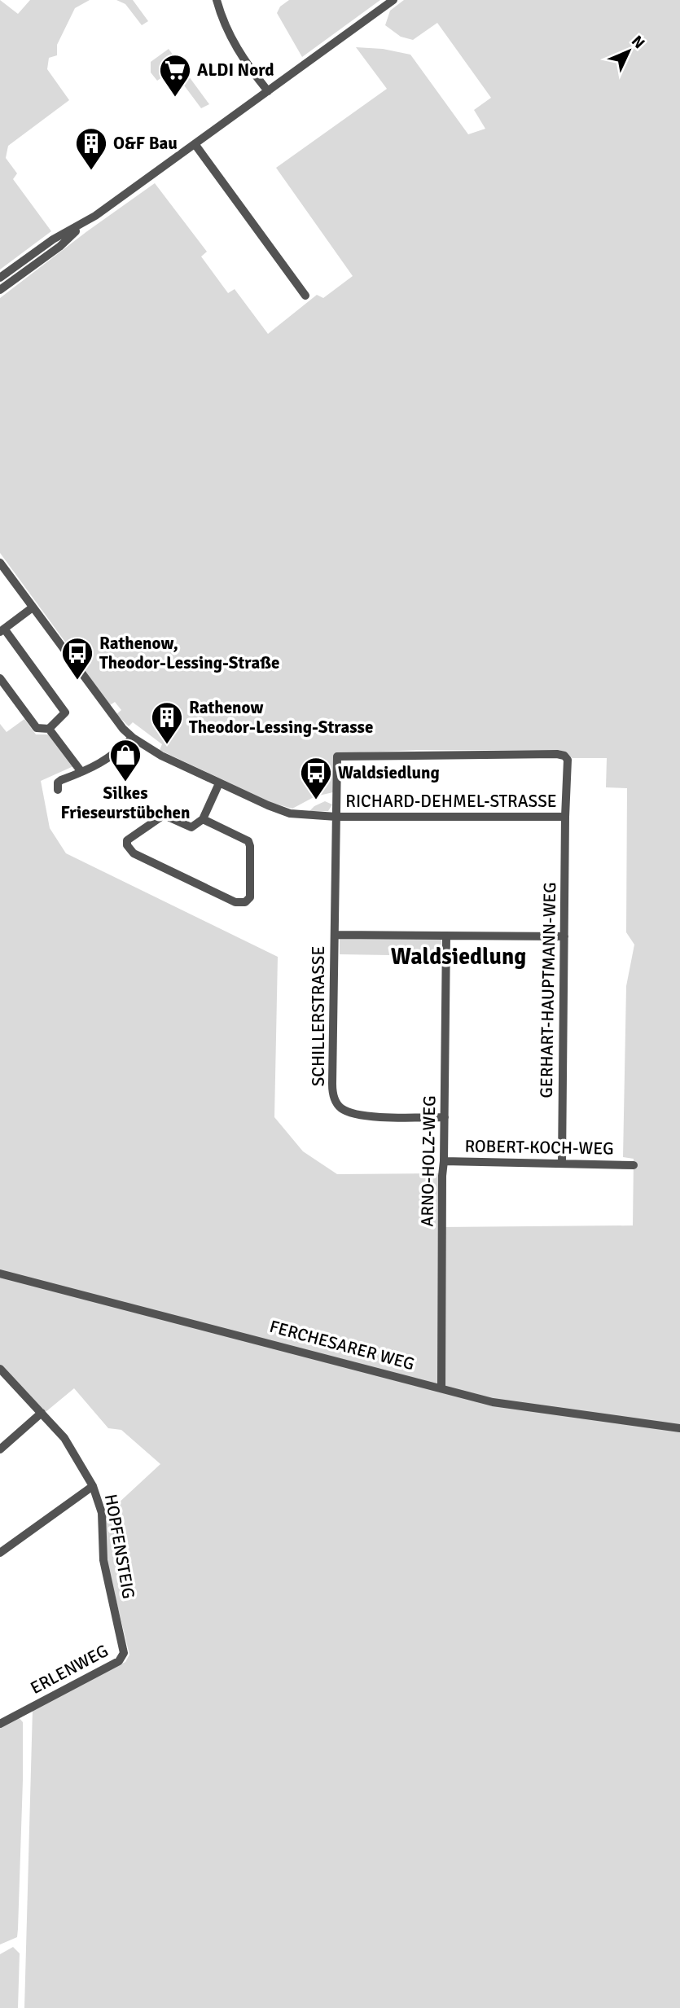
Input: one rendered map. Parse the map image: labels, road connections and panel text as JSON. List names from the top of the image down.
{
  "streets": {
    "street": [
      "RICHARD-DEHMEL-STRASSE",
      "GERHART-HAUPTMANN-WEG",
      "SCHILLERSTRASSE",
      "ROBERT-KOCH-WEG",
      "ARNO-HOLZ-WEG",
      "FERCHESARER WEG",
      "HOPFENSTEIG",
      "ERLENWEG"
    ]
  },
  "crossings": [
    ["RICHARD-DEHMEL-STRASSE", "GERHART-HAUPTMANN-WEG"],
    ["RICHARD-DEHMEL-STRASSE", "SCHILLERSTRASSE"],
    ["GERHART-HAUPTMANN-WEG", "SCHILLERSTRASSE"],
    ["GERHART-HAUPTMANN-WEG", "ROBERT-KOCH-WEG"],
    ["SCHILLERSTRASSE", "ARNO-HOLZ-WEG"],
    ["ROBERT-KOCH-WEG", "ARNO-HOLZ-WEG"],
    ["ARNO-HOLZ-WEG", "FERCHESARER WEG"],
    ["HOPFENSTEIG", "ERLENWEG"]
  ],
  "districts": ["Waldsiedlung"],
  "places": {
    "supermarket": ["ALDI Nord"],
    "building": ["O&F Bau", "Rathenow Theodor-Lessing-Strasse"],
    "bus stop": ["Rathenow, Theodor-Lessing-Straße", "Waldsiedlung"],
    "shop": ["Silkes Frieseurstübchen"]
  },
  "north": "top right"
}
